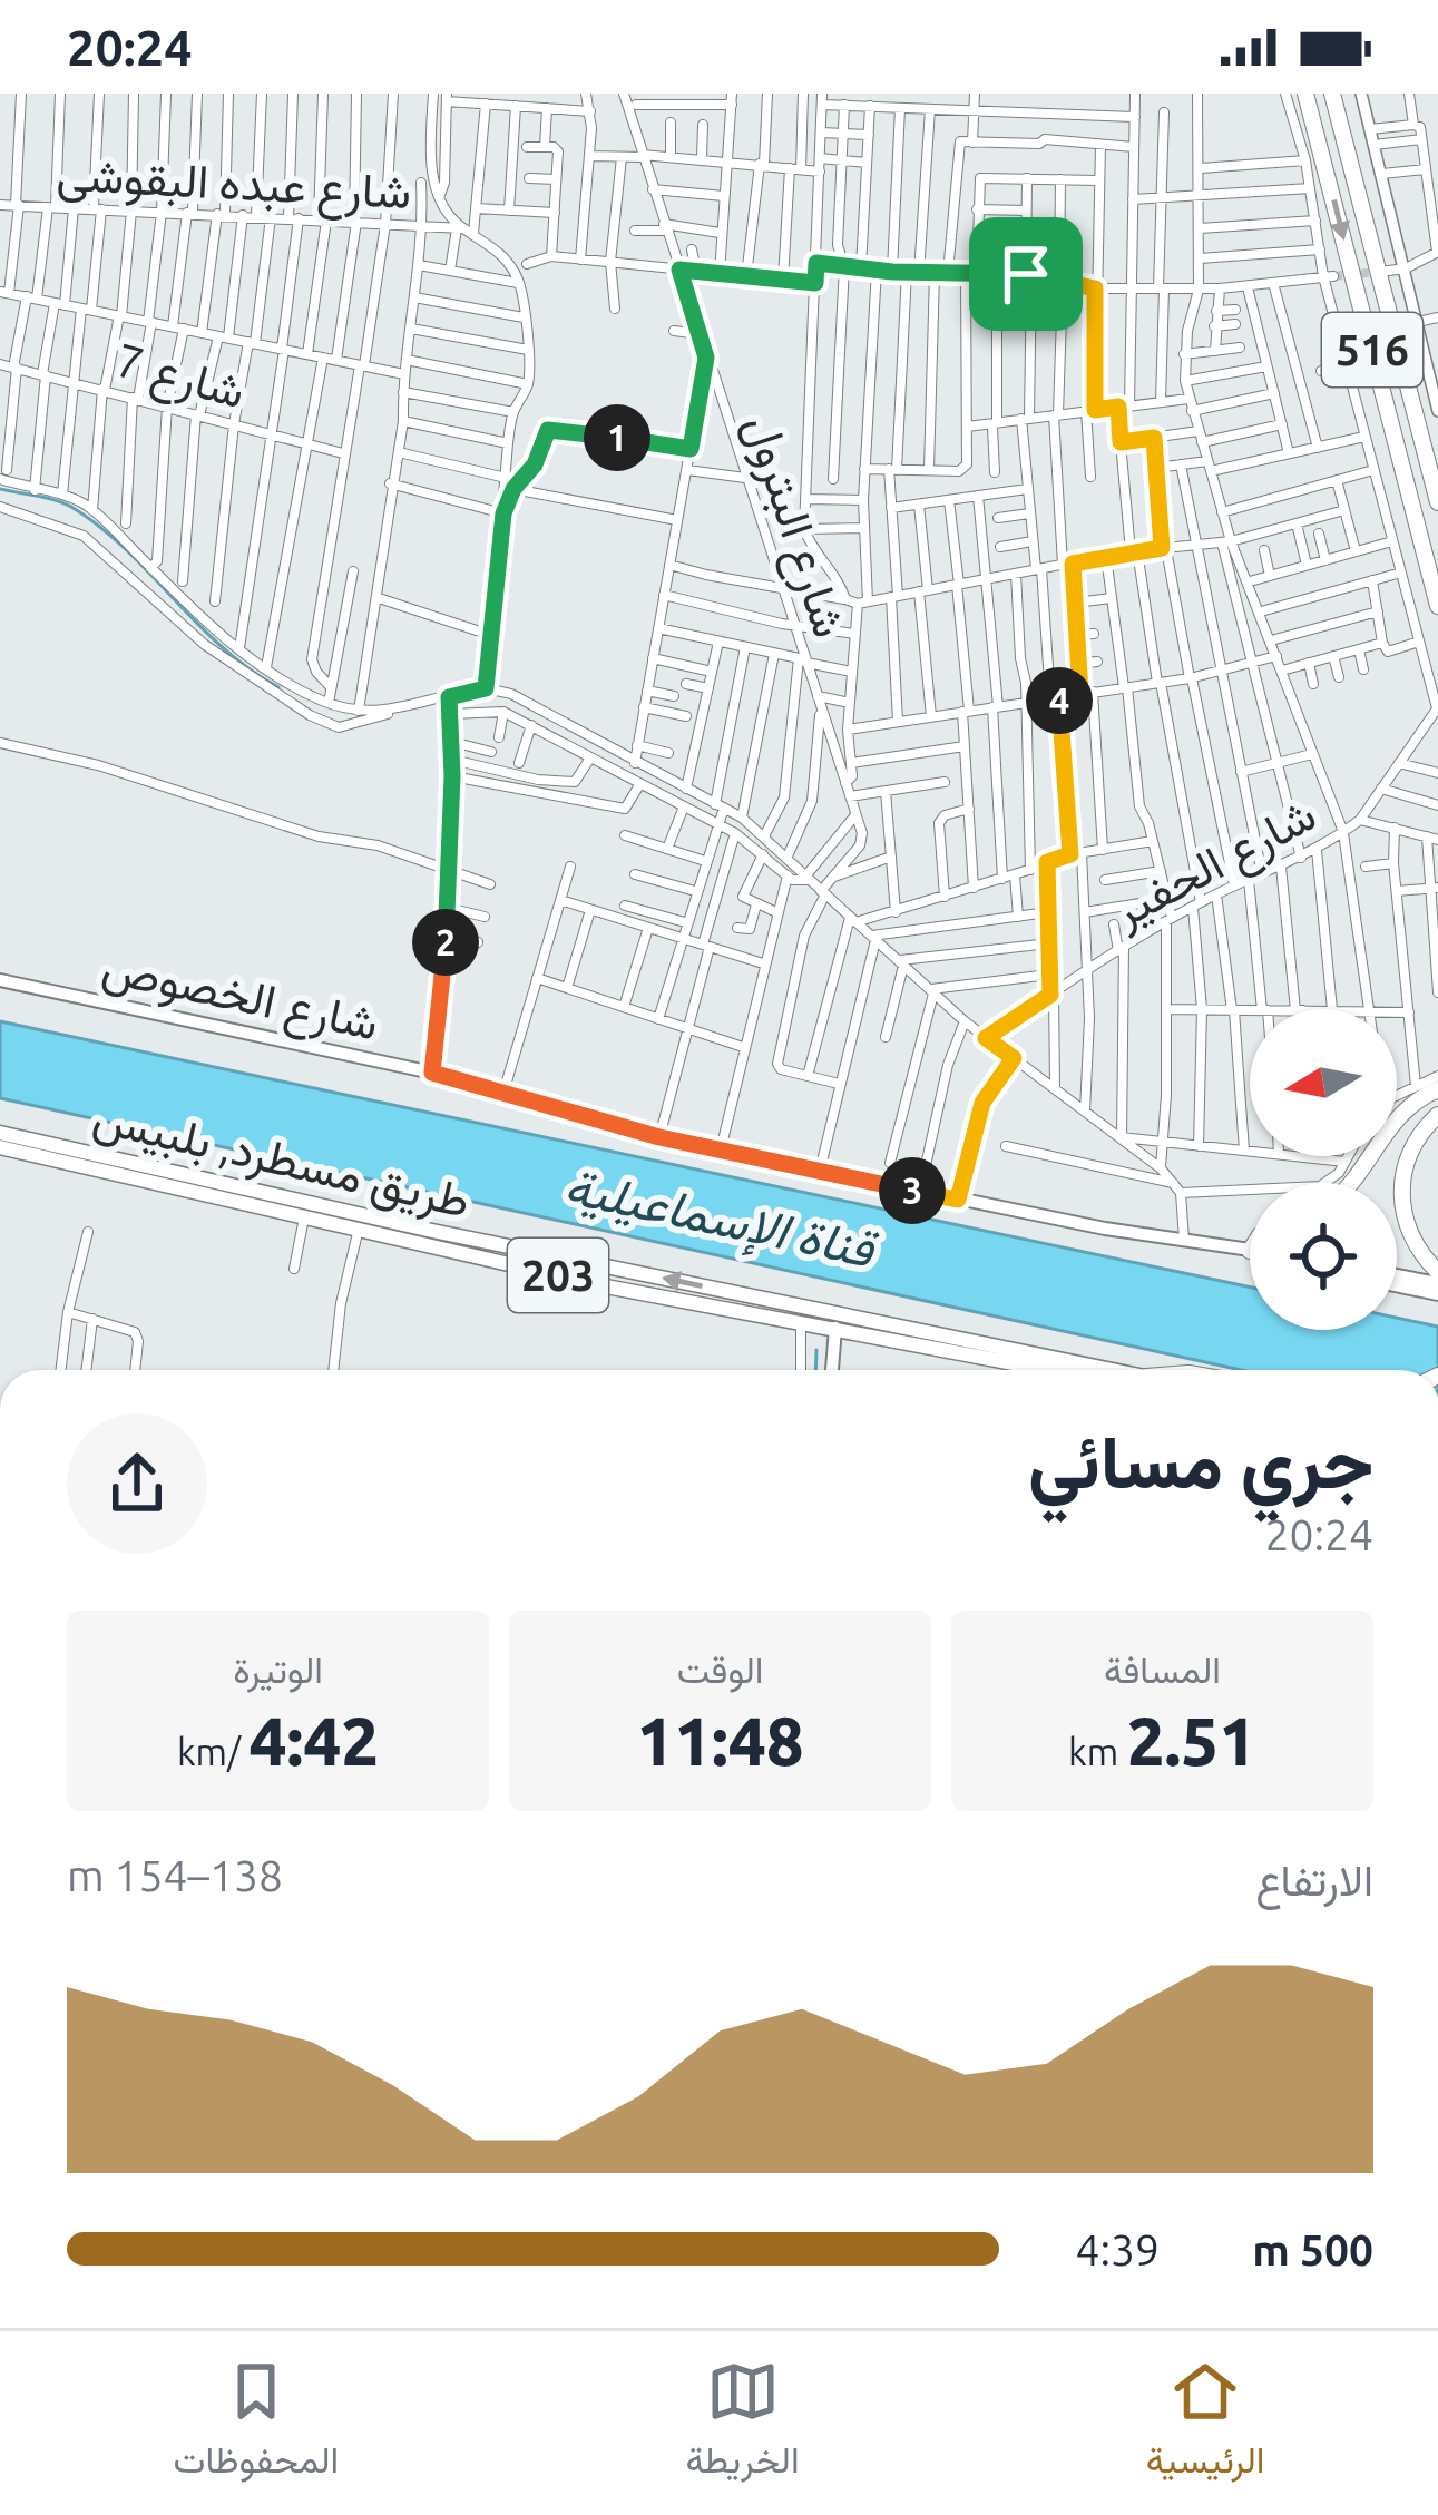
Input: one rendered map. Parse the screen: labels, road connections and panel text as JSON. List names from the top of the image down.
{
  "streets": {
    "highway": ["516"],
    "main road": ["شارع الخصوص", "طريق مسطرد, بلبيس", "203"],
    "street": [
      "شارع عبده البقوشى",
      "شارع 7",
      "شارع البترول",
      "شارع الحفير"
    ]
  },
  "water": ["قناة الإسماعيلية"],
  "north": "left",
  "page": {
    "status": "20:24",
    "pins": [
      "1",
      "4",
      "2",
      "3"
    ],
    "heading": ["جري مسائي", "20:24"],
    "stats": [
      ["المسافة", "2.51 km"],
      ["الوقت", "11:48"],
      ["الوتيرة", "4:42 /km"]
    ],
    "chart": ["الارتفاع", "138–154 m"],
    "list": [
      {
        "name": "500 m",
        "note": "4:39"
      }
    ],
    "tabs": ["الرئيسية", "الخريطة", "المحفوظات"]
  }
}
